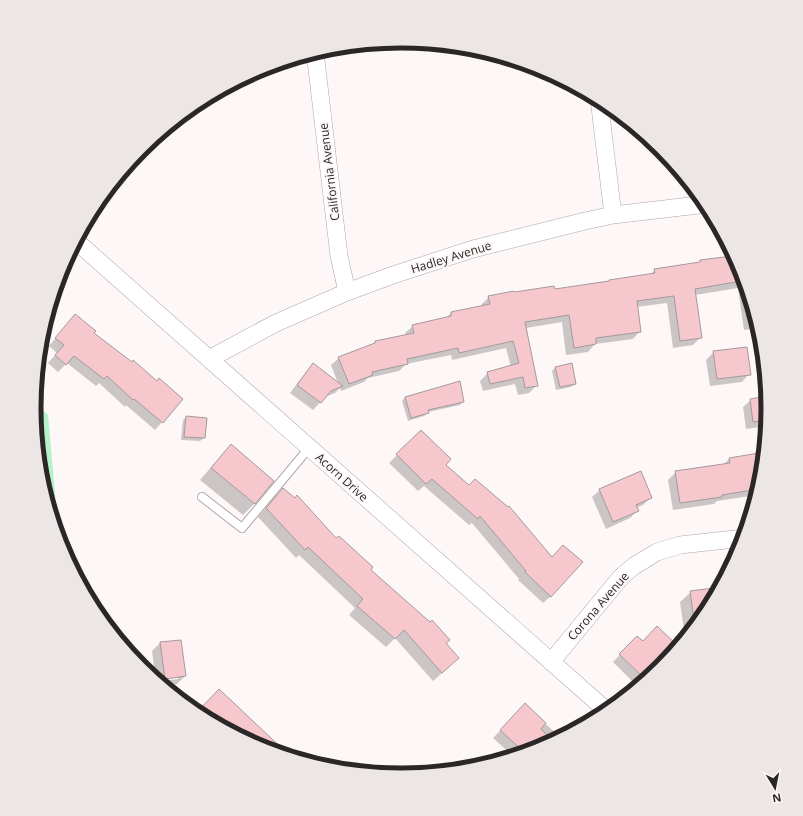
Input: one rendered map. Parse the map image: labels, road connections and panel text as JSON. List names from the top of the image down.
{
  "streets": {
    "street": [
      "California Avenue",
      "Hadley Avenue",
      "Acorn Drive",
      "Corona Avenue"
    ]
  },
  "crossings": [
    ["California Avenue", "Hadley Avenue"],
    ["Hadley Avenue", "Acorn Drive"],
    ["Acorn Drive", "Corona Avenue"]
  ],
  "north": "bottom"
}
